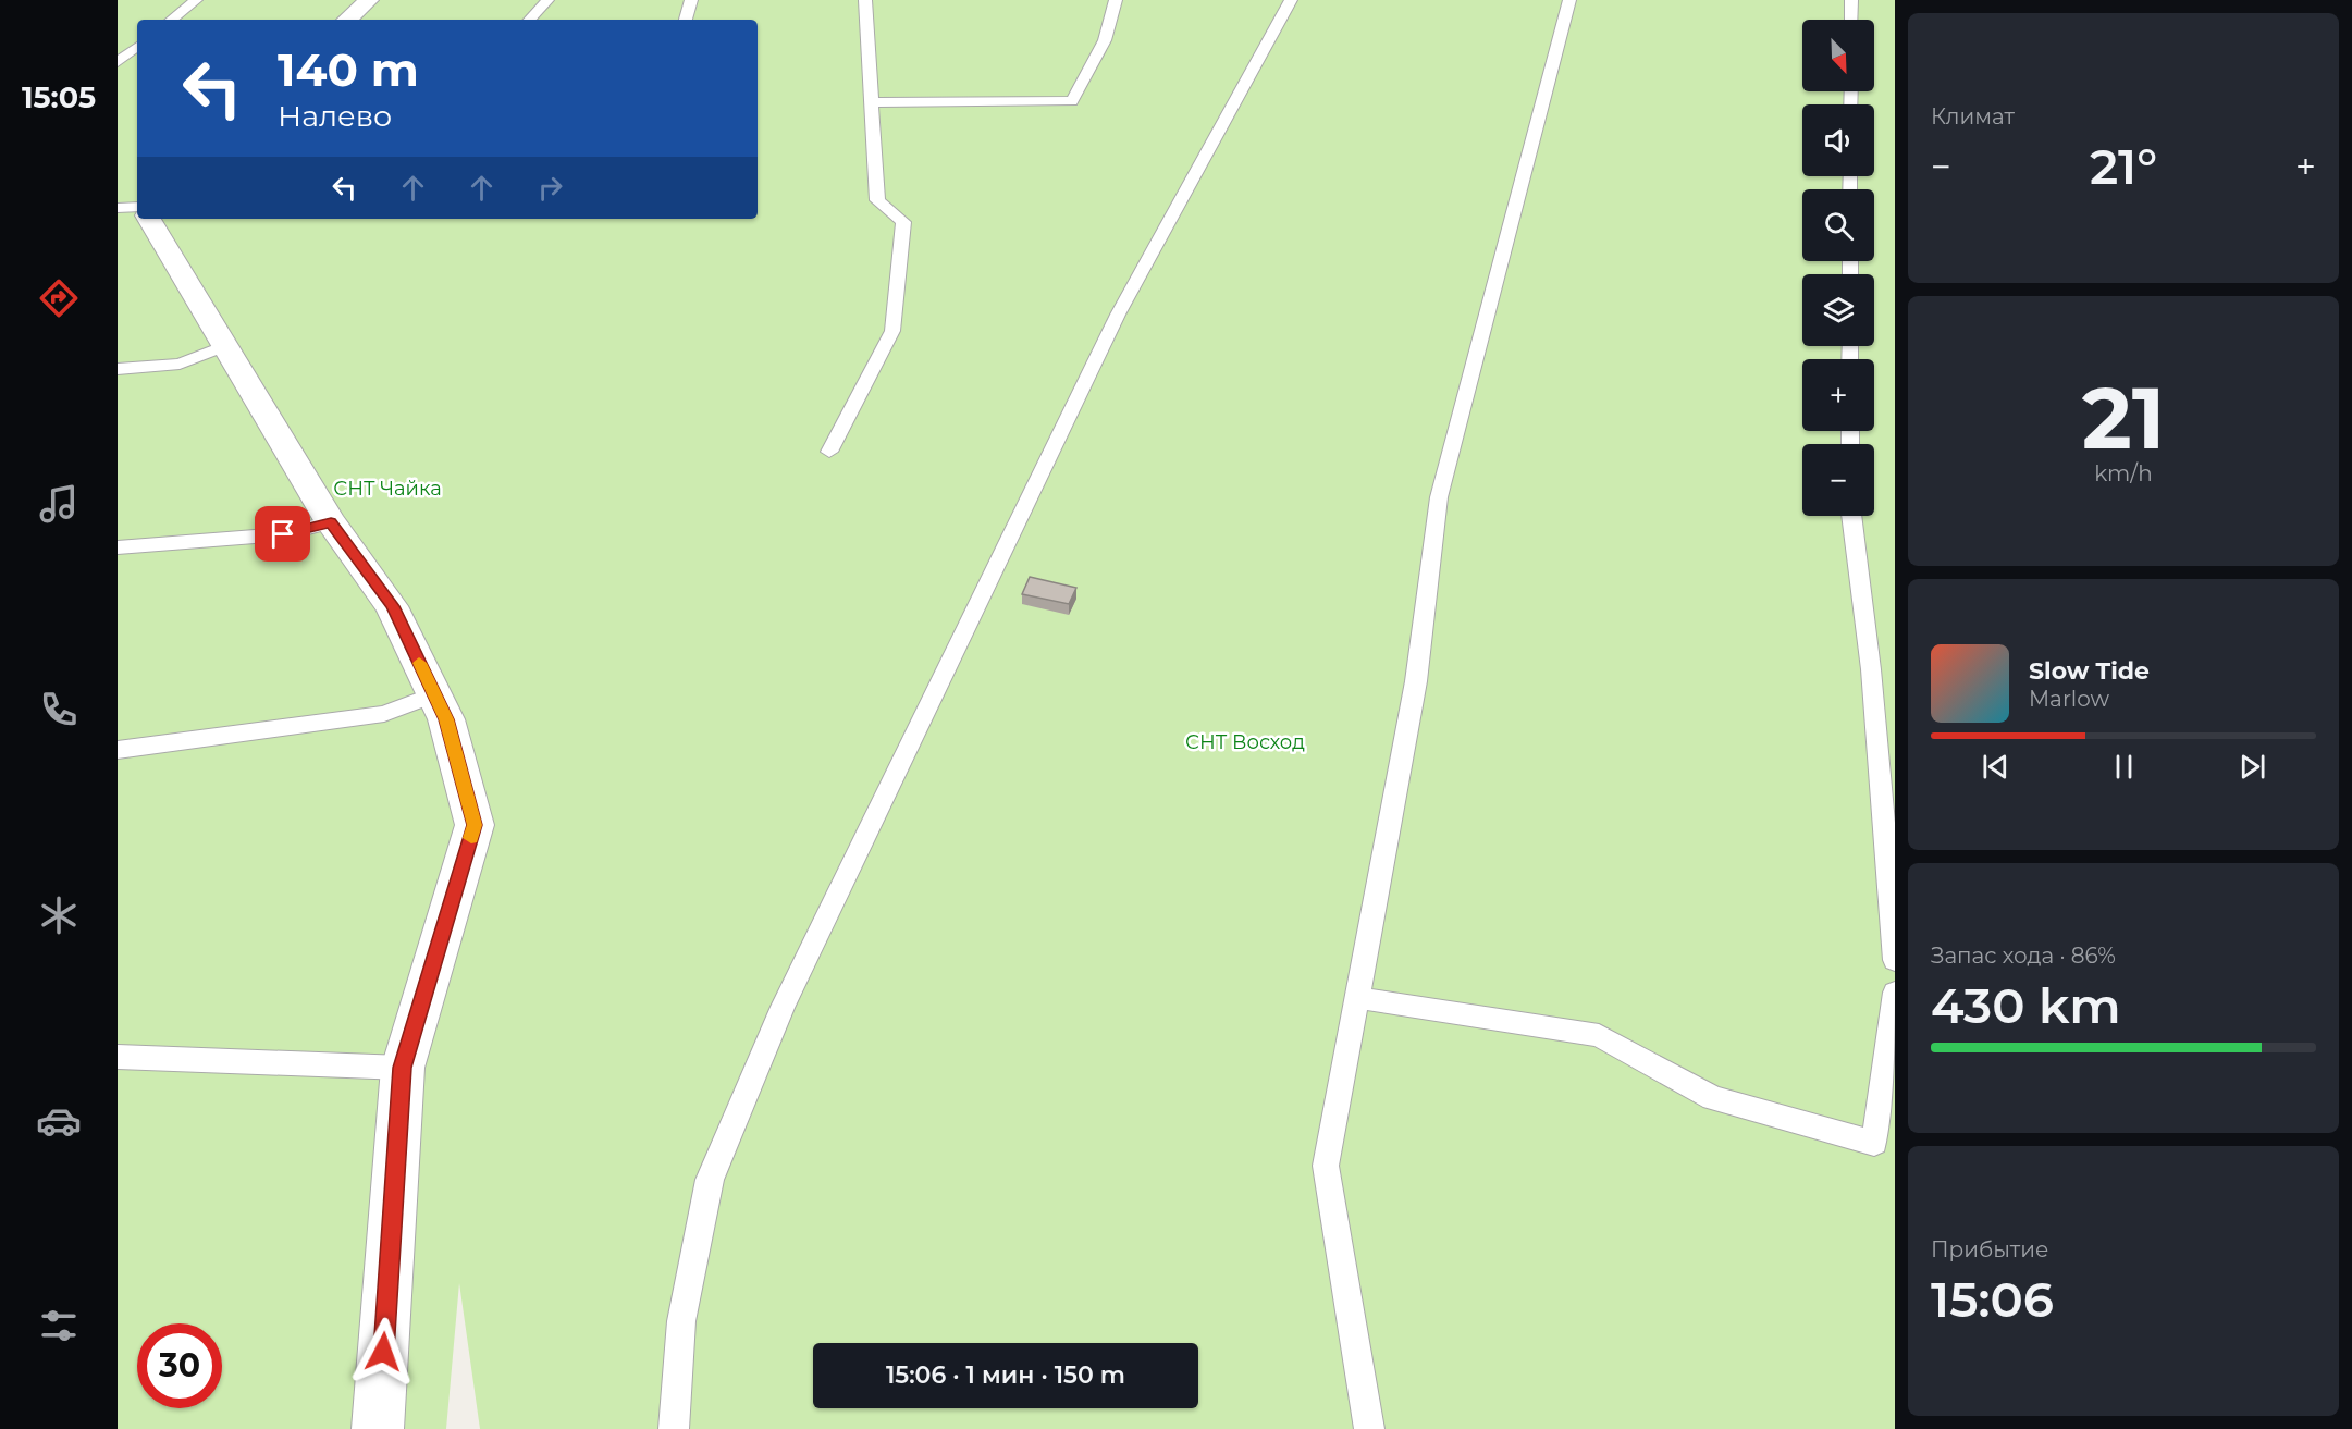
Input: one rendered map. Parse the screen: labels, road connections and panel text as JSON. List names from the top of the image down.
{
  "parks": ["СНТ Чайка", "СНТ Восход"],
  "north": "bottom right",
  "page": {
    "tabs": "15:05",
    "tile": [
      "Климат",
      ["21", "km/h"],
      ["Запас хода · 86%", "430 km"],
      ["Прибытие", "15:06"]
    ],
    "map_buttons": ["+", "−"],
    "turn": ["140 m", "Налево"],
    "heat": ["−", "21°", "+"],
    "song": ["Slow Tide", "Marlow"],
    "limit": "30",
    "trip": "15:06 · 1 мин · 150 m"
  }
}
